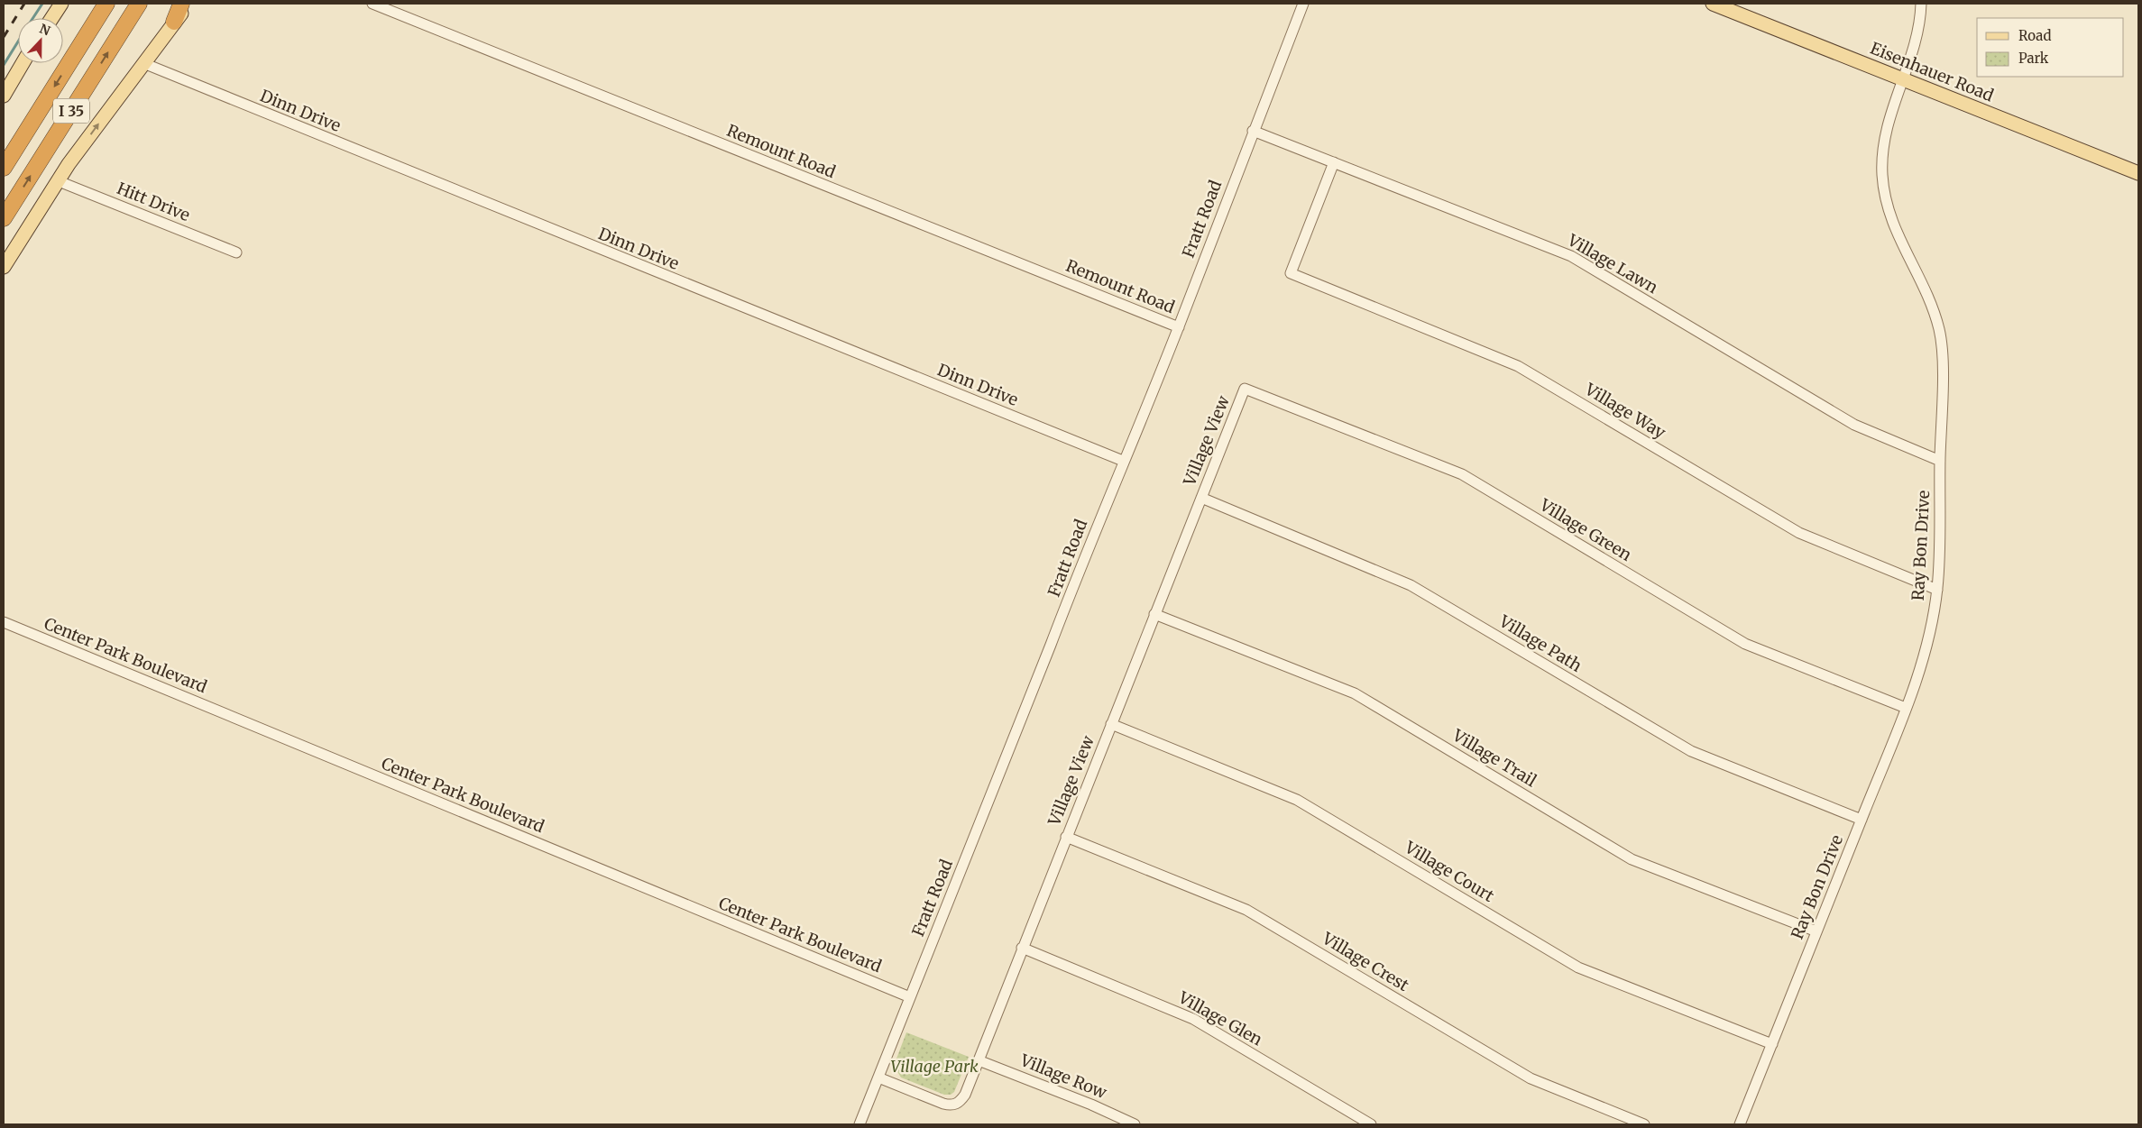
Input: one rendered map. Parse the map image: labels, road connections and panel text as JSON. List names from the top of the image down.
{
  "streets": {
    "highway": ["I 35"],
    "main road": ["Eisenhauer Road"],
    "street": [
      "Dinn Drive",
      "Remount Road",
      "Hitt Drive",
      "Fratt Road",
      "Village Lawn",
      "Village Way",
      "Village View",
      "Village Green",
      "Ray Bon Drive",
      "Village Path",
      "Center Park Boulevard",
      "Village Trail",
      "Village Court",
      "Village Crest",
      "Village Glen",
      "Village Row"
    ]
  },
  "crossings": [
    ["Eisenhauer Road", "Ray Bon Drive"],
    ["Dinn Drive", "Fratt Road"],
    ["Remount Road", "Fratt Road"],
    ["Fratt Road", "Village Lawn"],
    ["Fratt Road", "Village View"],
    ["Fratt Road", "Center Park Boulevard"],
    ["Village Lawn", "Village Way"],
    ["Village Lawn", "Ray Bon Drive"],
    ["Village Way", "Ray Bon Drive"],
    ["Village View", "Village Green"],
    ["Village View", "Village Path"],
    ["Village View", "Village Trail"],
    ["Village View", "Village Court"],
    ["Village View", "Village Crest"],
    ["Village View", "Village Glen"],
    ["Village View", "Village Row"],
    ["Village Green", "Ray Bon Drive"],
    ["Ray Bon Drive", "Village Path"],
    ["Ray Bon Drive", "Village Trail"],
    ["Ray Bon Drive", "Village Court"]
  ],
  "parks": ["Village Park"],
  "legend": ["Road", "Park"],
  "north": "top"
}
